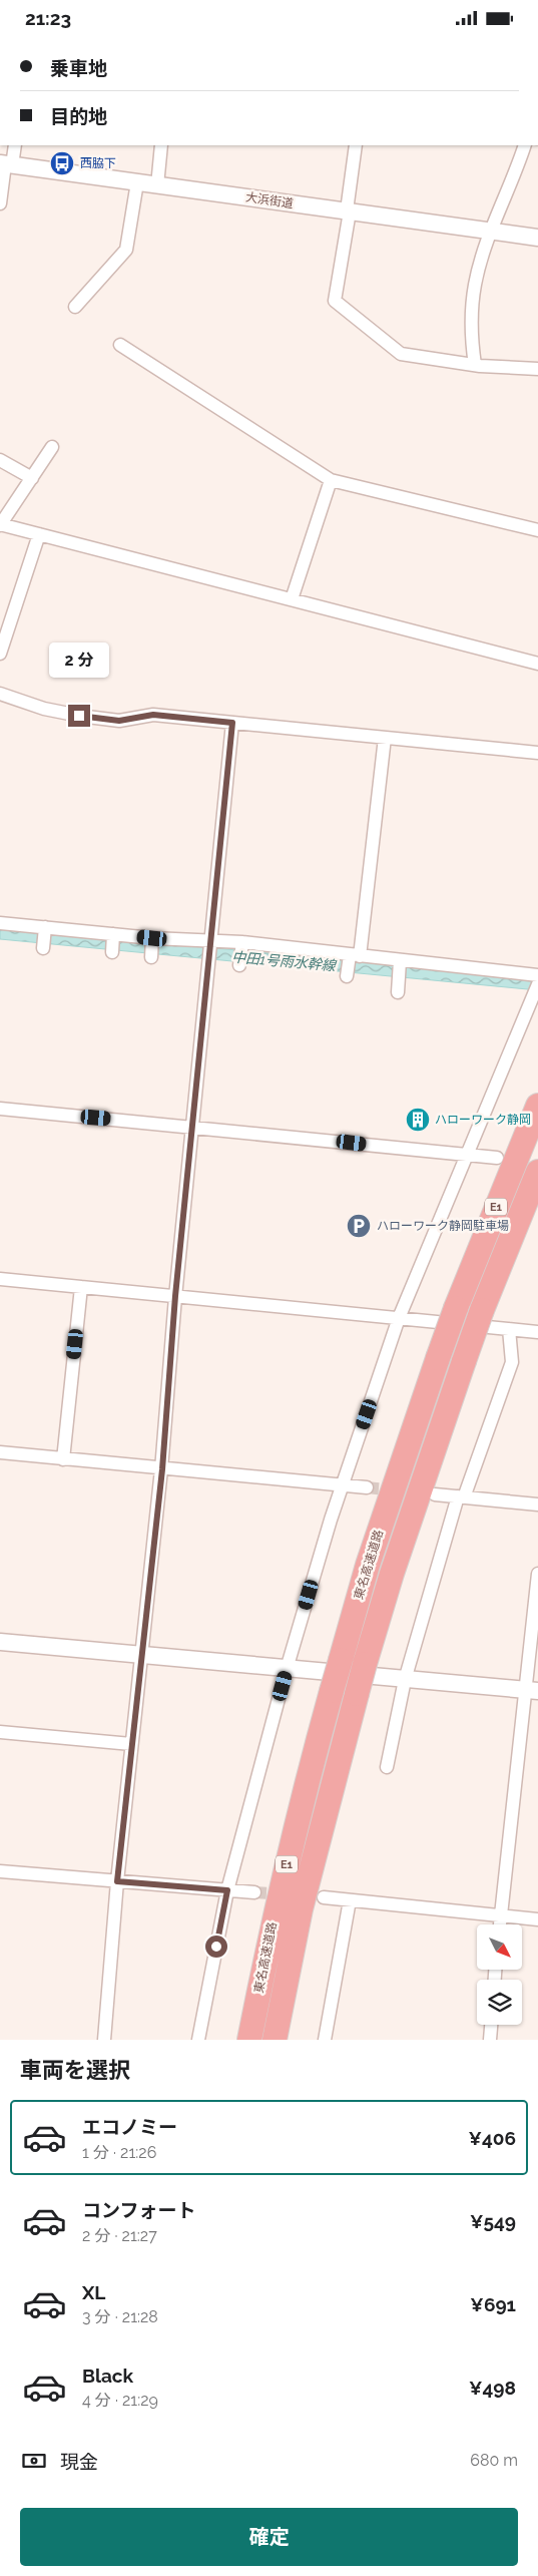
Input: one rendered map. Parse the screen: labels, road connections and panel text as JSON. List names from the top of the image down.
{
  "streets": {
    "highway": ["E1", "東名高速道路"],
    "street": ["大浜街道"]
  },
  "water": ["中田1号雨水幹線"],
  "places": {
    "bus stop": ["西脇下"],
    "building": ["ハローワーク静岡"],
    "parking": ["ハローワーク静岡駐車場"]
  },
  "north": "bottom right",
  "page": {
    "status": "21:23",
    "banner": ["乗車地", "目的地"],
    "bubble": "2 分",
    "heading": "車両を選択",
    "list": [
      {
        "name": "エコノミー",
        "note": "1 分 · 21:26",
        "value": "¥406"
      },
      {
        "name": "コンフォート",
        "note": "2 分 · 21:27",
        "value": "¥549"
      },
      {
        "name": "XL",
        "note": "3 分 · 21:28",
        "value": "¥691"
      },
      {
        "name": "Black",
        "note": "4 分 · 21:29",
        "value": "¥498"
      }
    ],
    "pay": ["現金", "680 m"],
    "buttons": "確定"
  }
}
